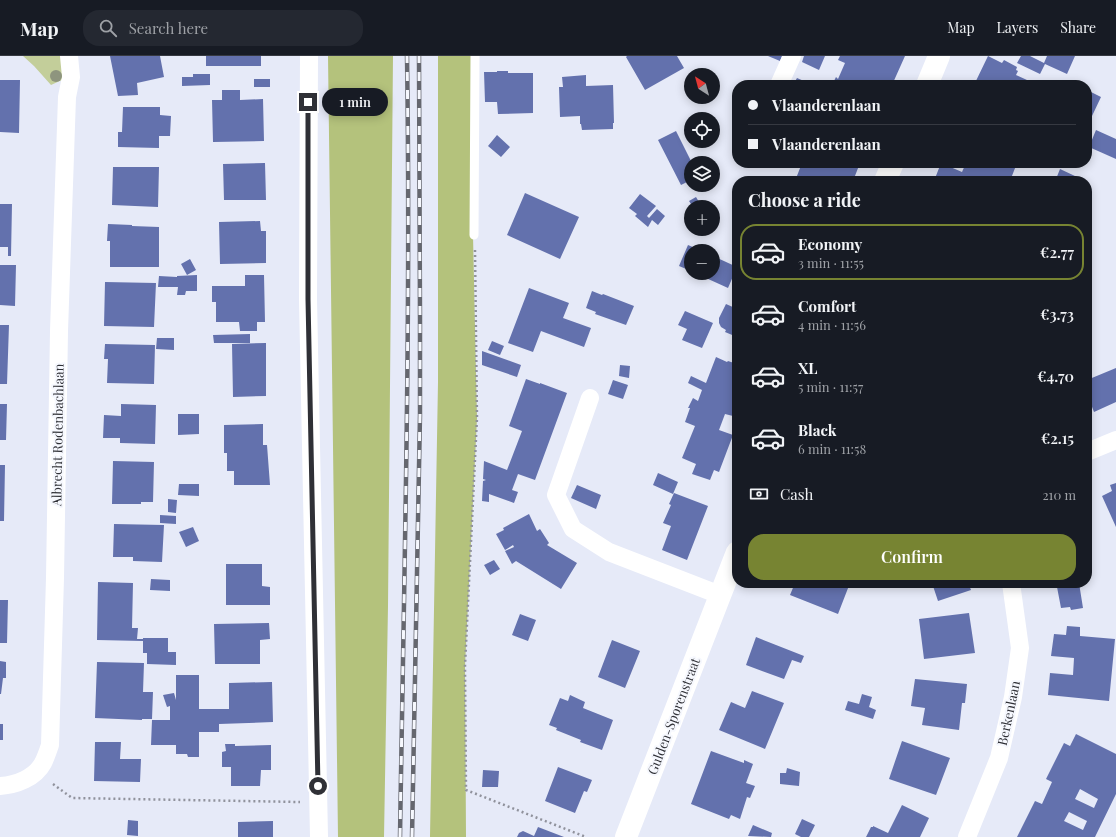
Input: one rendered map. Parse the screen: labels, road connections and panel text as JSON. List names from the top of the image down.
{
  "streets": {
    "street": ["Albrecht Rodenbachlaan", "Berkenlaan", "Gulden-Sporenstraat"]
  },
  "north": "top left",
  "page": {
    "header": "Map",
    "search": "Search here",
    "nav": ["Map", "Layers", "Share"],
    "map_buttons": ["+", "−"],
    "banner": ["Vlaanderenlaan", "Vlaanderenlaan"],
    "bubble": "1 min",
    "heading": "Choose a ride",
    "list": [
      {
        "name": "Economy",
        "note": "3 min · 11:55",
        "value": "€2.77"
      },
      {
        "name": "Comfort",
        "note": "4 min · 11:56",
        "value": "€3.73"
      },
      {
        "name": "XL",
        "note": "5 min · 11:57",
        "value": "€4.70"
      },
      {
        "name": "Black",
        "note": "6 min · 11:58",
        "value": "€2.15"
      }
    ],
    "pay": ["Cash", "210 m"],
    "buttons": "Confirm"
  }
}
